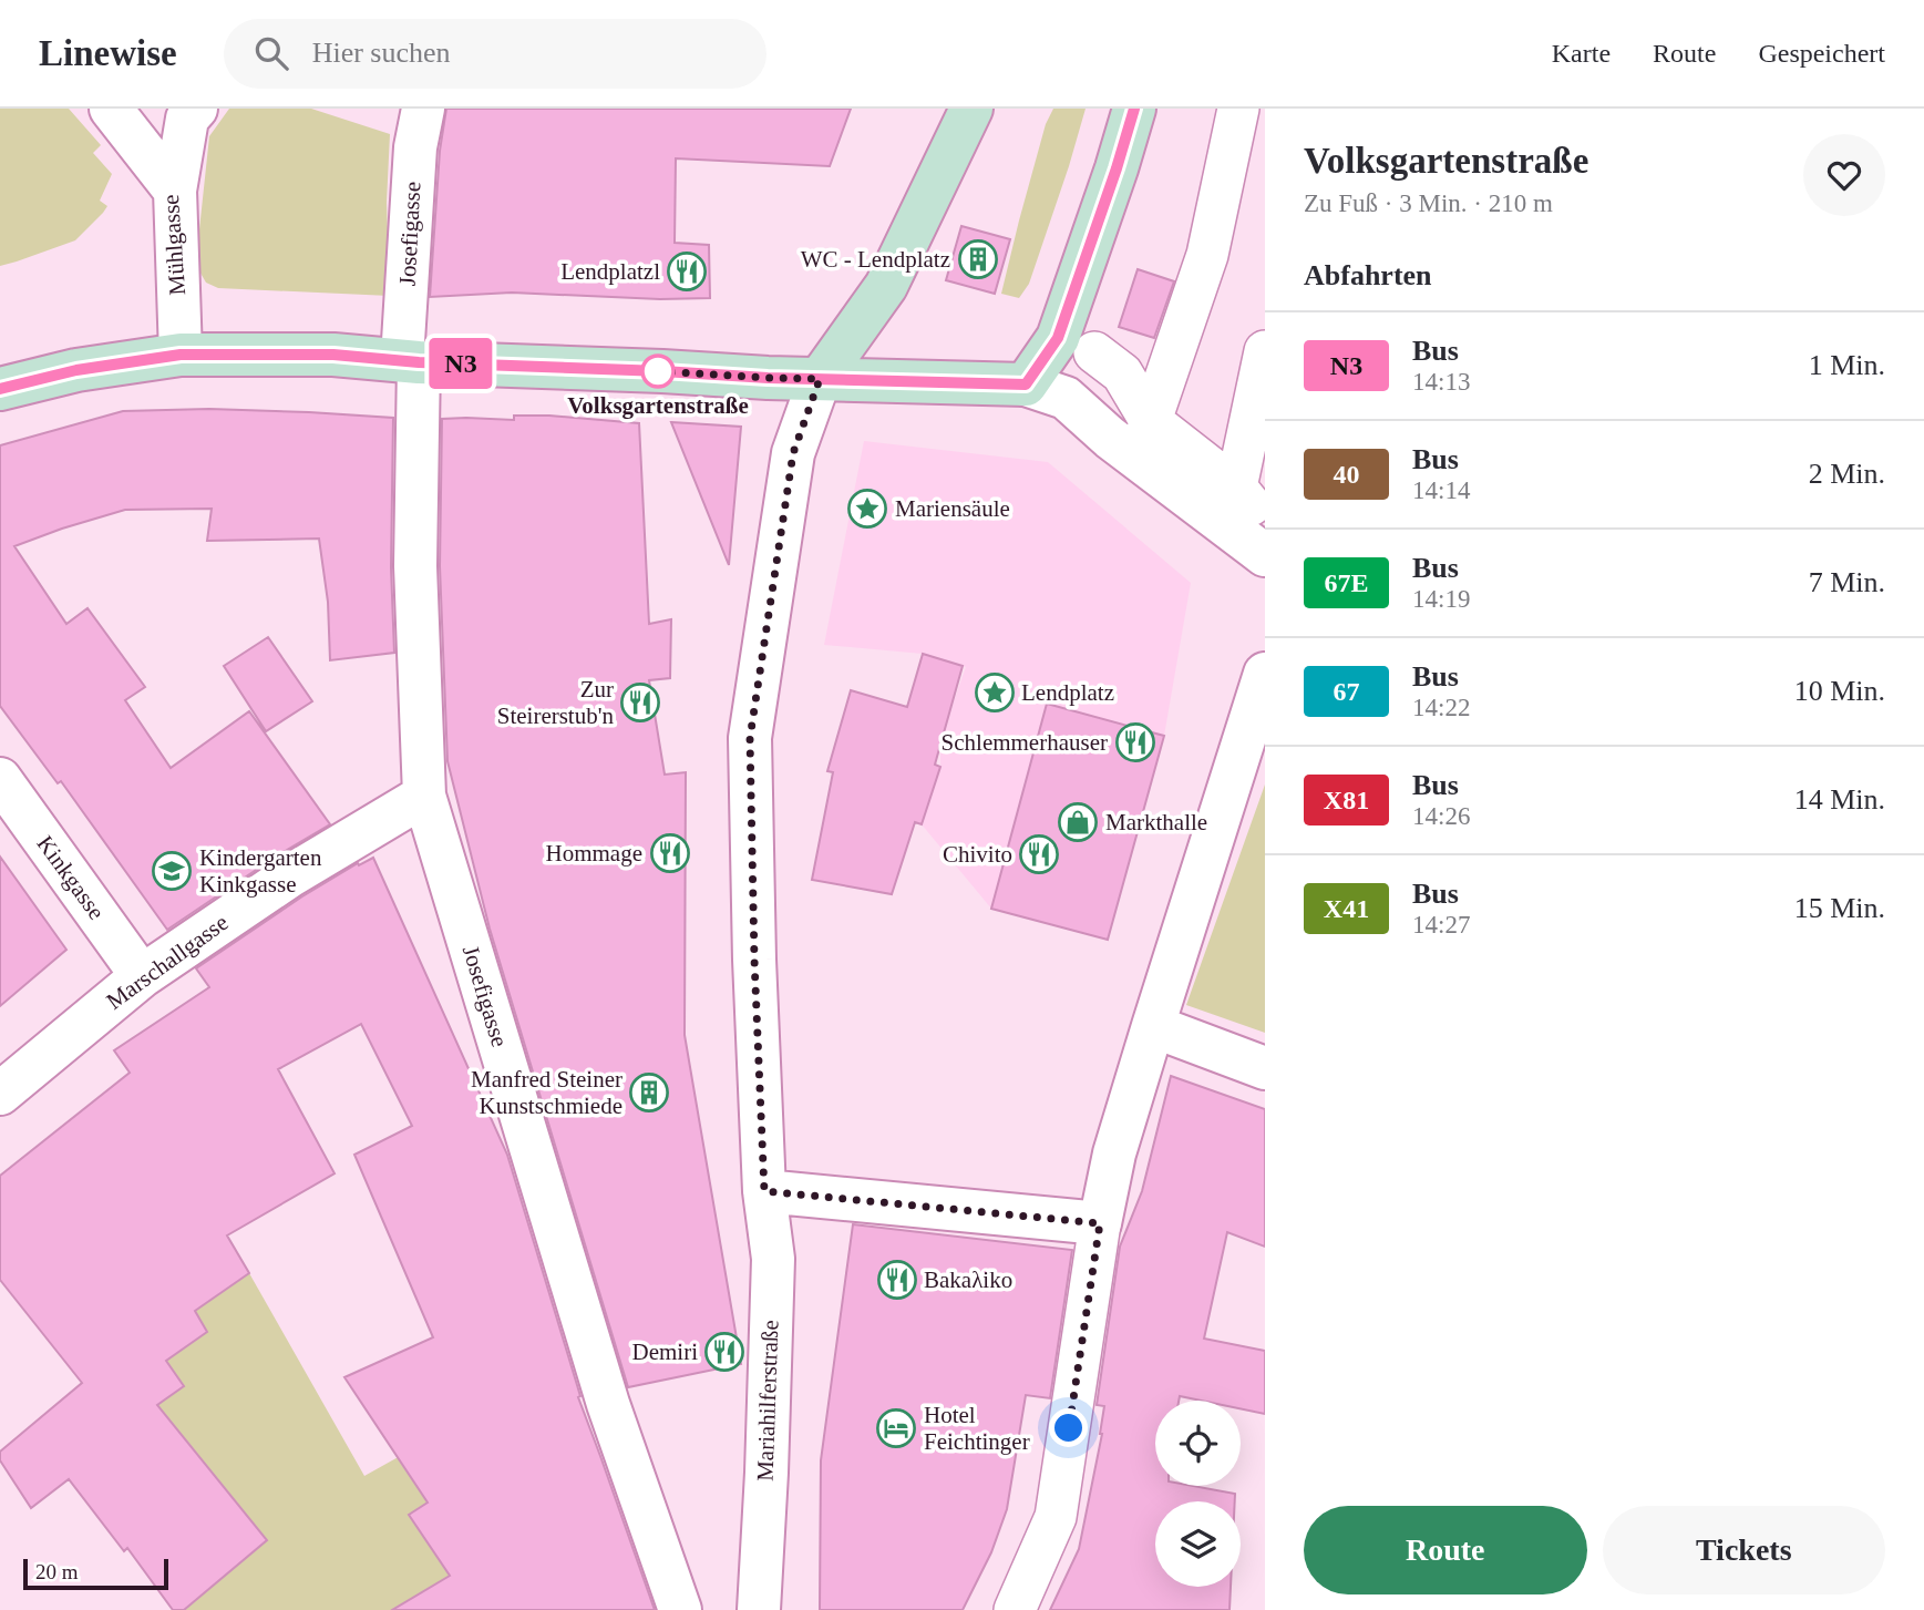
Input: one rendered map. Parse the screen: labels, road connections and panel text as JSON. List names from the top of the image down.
{
  "streets": {
    "street": [
      "Josefigasse",
      "Mühlgasse",
      "Kinkgasse",
      "Marschallgasse",
      "Mariahilferstraße"
    ]
  },
  "crossings": [
    ["Josefigasse", "Marschallgasse"],
    ["Kinkgasse", "Marschallgasse"]
  ],
  "places": {
    "building": ["WC - Lendplatz", "Manfred Steiner Kunstschmiede"],
    "restaurant": [
      "Lendplatzl",
      "Zur Steirerstub'n",
      "Schlemmerhauser",
      "Hommage",
      "Chivito",
      "Bakaλiko",
      "Demiri"
    ],
    "other": ["Volksgartenstraße"],
    "place": ["Mariensäule", "Lendplatz"],
    "shop": ["Markthalle"],
    "school or university": ["Kindergarten Kinkgasse"],
    "hotel": ["Hotel Feichtinger"]
  },
  "lines": ["bus line N3"],
  "scale_bar": "20 m",
  "page": {
    "header": "Linewise",
    "search": "Hier suchen",
    "nav": ["Karte", "Route", "Gespeichert"],
    "on_map": "N3",
    "heading": [
      ["Volksgartenstraße", "Zu Fuß · 3 Min. · 210 m"],
      "Abfahrten"
    ],
    "list": [
      {
        "mark": "N3",
        "name": "Bus",
        "note": "14:13",
        "value": "1 Min."
      },
      {
        "mark": "40",
        "name": "Bus",
        "note": "14:14",
        "value": "2 Min."
      },
      {
        "mark": "67E",
        "name": "Bus",
        "note": "14:19",
        "value": "7 Min."
      },
      {
        "mark": "67",
        "name": "Bus",
        "note": "14:22",
        "value": "10 Min."
      },
      {
        "mark": "X81",
        "name": "Bus",
        "note": "14:26",
        "value": "14 Min."
      },
      {
        "mark": "X41",
        "name": "Bus",
        "note": "14:27",
        "value": "15 Min."
      }
    ],
    "buttons": ["Route", "Tickets"],
    "scale": "20 m"
  }
}
